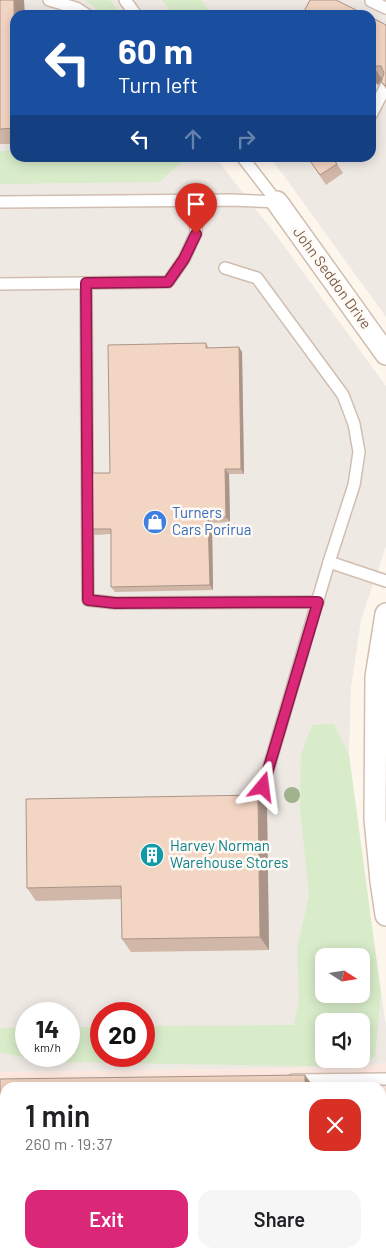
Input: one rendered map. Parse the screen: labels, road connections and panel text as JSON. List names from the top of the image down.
{
  "streets": {
    "street": ["John Seddon Drive"]
  },
  "places": {
    "shop": ["Turners Cars Porirua"],
    "building": ["Harvey Norman Warehouse Stores"]
  },
  "north": "right",
  "page": {
    "turn": ["60 m", "Turn left"],
    "speed": "14 km/h",
    "limit": "20",
    "heading": ["1 min", "260 m · 19:37"],
    "buttons": ["Exit", "Share"]
  }
}
